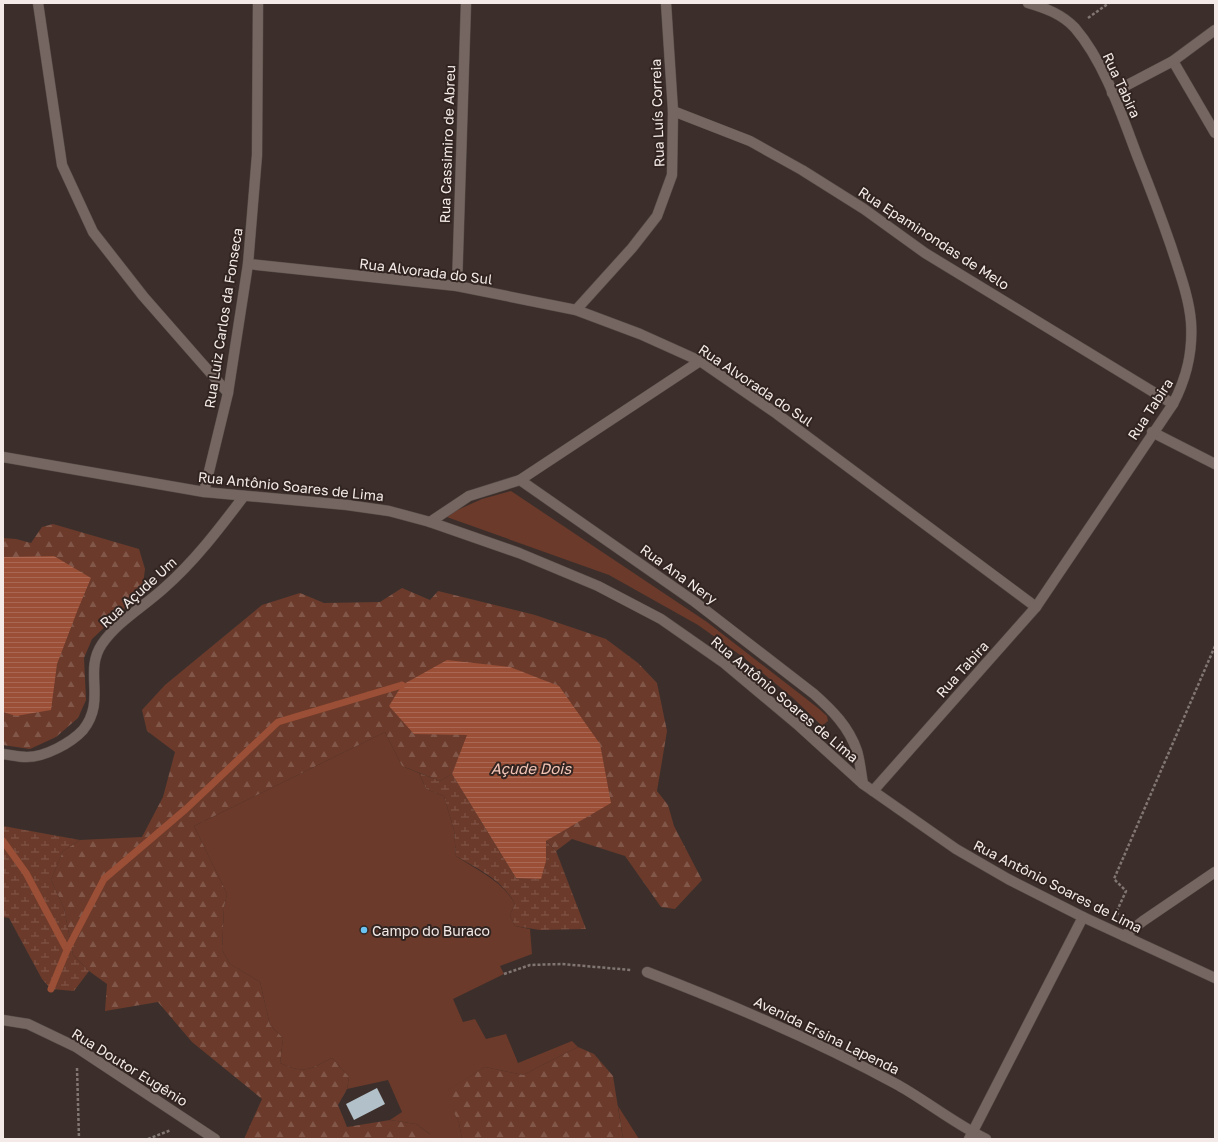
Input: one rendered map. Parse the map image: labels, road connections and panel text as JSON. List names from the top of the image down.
{
  "streets": {
    "street": [
      "Rua Tabira",
      "Rua Luís Correia",
      "Rua Cassimiro de Abreu",
      "Rua Epaminondas de Melo",
      "Rua Alvorada do Sul",
      "Rua Luiz Carlos da Fonseca",
      "Rua Antônio Soares de Lima",
      "Rua Ana Nery",
      "Rua Açude Um",
      "Avenida Ersina Lapenda",
      "Rua Doutor Eugênio"
    ]
  },
  "crossings": [
    ["Rua Tabira", "Rua Epaminondas de Melo"],
    ["Rua Tabira", "Rua Alvorada do Sul"],
    ["Rua Tabira", "Rua Antônio Soares de Lima"],
    ["Rua Luís Correia", "Rua Epaminondas de Melo"],
    ["Rua Luís Correia", "Rua Alvorada do Sul"],
    ["Rua Cassimiro de Abreu", "Rua Alvorada do Sul"],
    ["Rua Alvorada do Sul", "Rua Luiz Carlos da Fonseca"],
    ["Rua Luiz Carlos da Fonseca", "Rua Antônio Soares de Lima"],
    ["Rua Antônio Soares de Lima", "Rua Ana Nery"],
    ["Rua Antônio Soares de Lima", "Rua Açude Um"]
  ],
  "water": ["Açude Dois"],
  "places": ["Campo do Buraco"]
}
